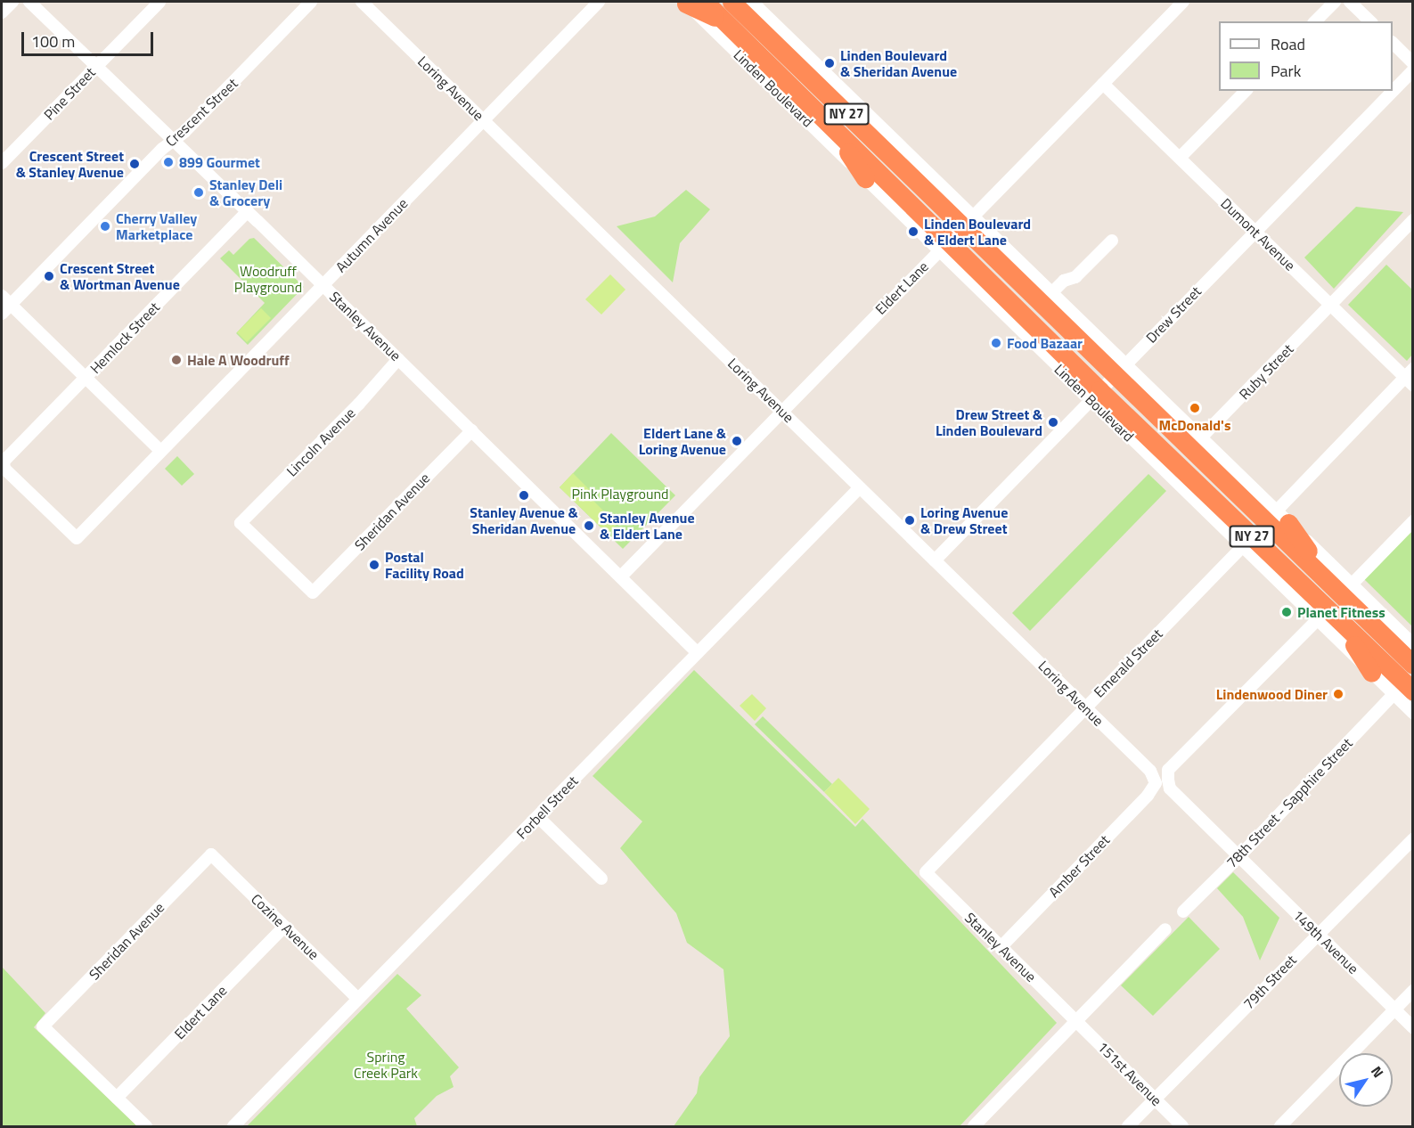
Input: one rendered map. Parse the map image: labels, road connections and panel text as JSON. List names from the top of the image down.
{
  "streets": {
    "highway": ["Linden Boulevard", "NY 27"],
    "street": [
      "Loring Avenue",
      "Pine Street",
      "Crescent Street",
      "Dumont Avenue",
      "Autumn Avenue",
      "Eldert Lane",
      "Drew Street",
      "Stanley Avenue",
      "Hemlock Street",
      "Ruby Street",
      "Lincoln Avenue",
      "Sheridan Avenue",
      "Emerald Street",
      "78th Street - Sapphire Street",
      "Forbell Street",
      "Amber Street",
      "Cozine Avenue",
      "149th Avenue",
      "79th Street",
      "151st Avenue"
    ]
  },
  "crossings": [
    ["Loring Avenue", "Autumn Avenue"],
    ["Loring Avenue", "Eldert Lane"],
    ["Loring Avenue", "Drew Street"],
    ["Loring Avenue", "Emerald Street"],
    ["Loring Avenue", "Forbell Street"],
    ["Loring Avenue", "Amber Street"],
    ["Linden Boulevard", "Eldert Lane"],
    ["Linden Boulevard", "Drew Street"],
    ["Linden Boulevard", "Ruby Street"],
    ["Linden Boulevard", "Emerald Street"],
    ["Linden Boulevard", "78th Street - Sapphire Street"],
    ["Pine Street", "Stanley Avenue"],
    ["Crescent Street", "Stanley Avenue"],
    ["Dumont Avenue", "Eldert Lane"],
    ["Dumont Avenue", "Drew Street"],
    ["Dumont Avenue", "Ruby Street"],
    ["Autumn Avenue", "Stanley Avenue"],
    ["Autumn Avenue", "Hemlock Street"],
    ["Eldert Lane", "Stanley Avenue"],
    ["Eldert Lane", "Sheridan Avenue"],
    ["Eldert Lane", "Cozine Avenue"],
    ["Stanley Avenue", "Hemlock Street"],
    ["Stanley Avenue", "Lincoln Avenue"],
    ["Stanley Avenue", "Sheridan Avenue"],
    ["Stanley Avenue", "Emerald Street"],
    ["Stanley Avenue", "Forbell Street"],
    ["Stanley Avenue", "Amber Street"],
    ["Stanley Avenue", "151st Avenue"],
    ["Lincoln Avenue", "Sheridan Avenue"],
    ["Sheridan Avenue", "Cozine Avenue"],
    ["78th Street - Sapphire Street", "149th Avenue"],
    ["Forbell Street", "Cozine Avenue"],
    ["149th Avenue", "79th Street"],
    ["79th Street", "151st Avenue"]
  ],
  "parks": ["Woodruff Playground", "Pink Playground", "Spring Creek Park"],
  "places": [
    "Linden Boulevard & Sheridan Avenue",
    "899 Gourmet",
    "Crescent Street & Stanley Avenue",
    "Stanley Deli & Grocery",
    "Cherry Valley Marketplace",
    "Linden Boulevard & Eldert Lane",
    "Crescent Street & Wortman Avenue",
    "Food Bazaar",
    "Hale A Woodruff",
    "McDonald's",
    "Drew Street & Linden Boulevard",
    "Eldert Lane & Loring Avenue",
    "Stanley Avenue & Sheridan Avenue",
    "Loring Avenue & Drew Street",
    "Stanley Avenue & Eldert Lane",
    "Postal Facility Road",
    "Planet Fitness",
    "Lindenwood Diner"
  ],
  "legend": ["Road", "Park"],
  "scale_bar": "100 m",
  "north": "top right"
}
